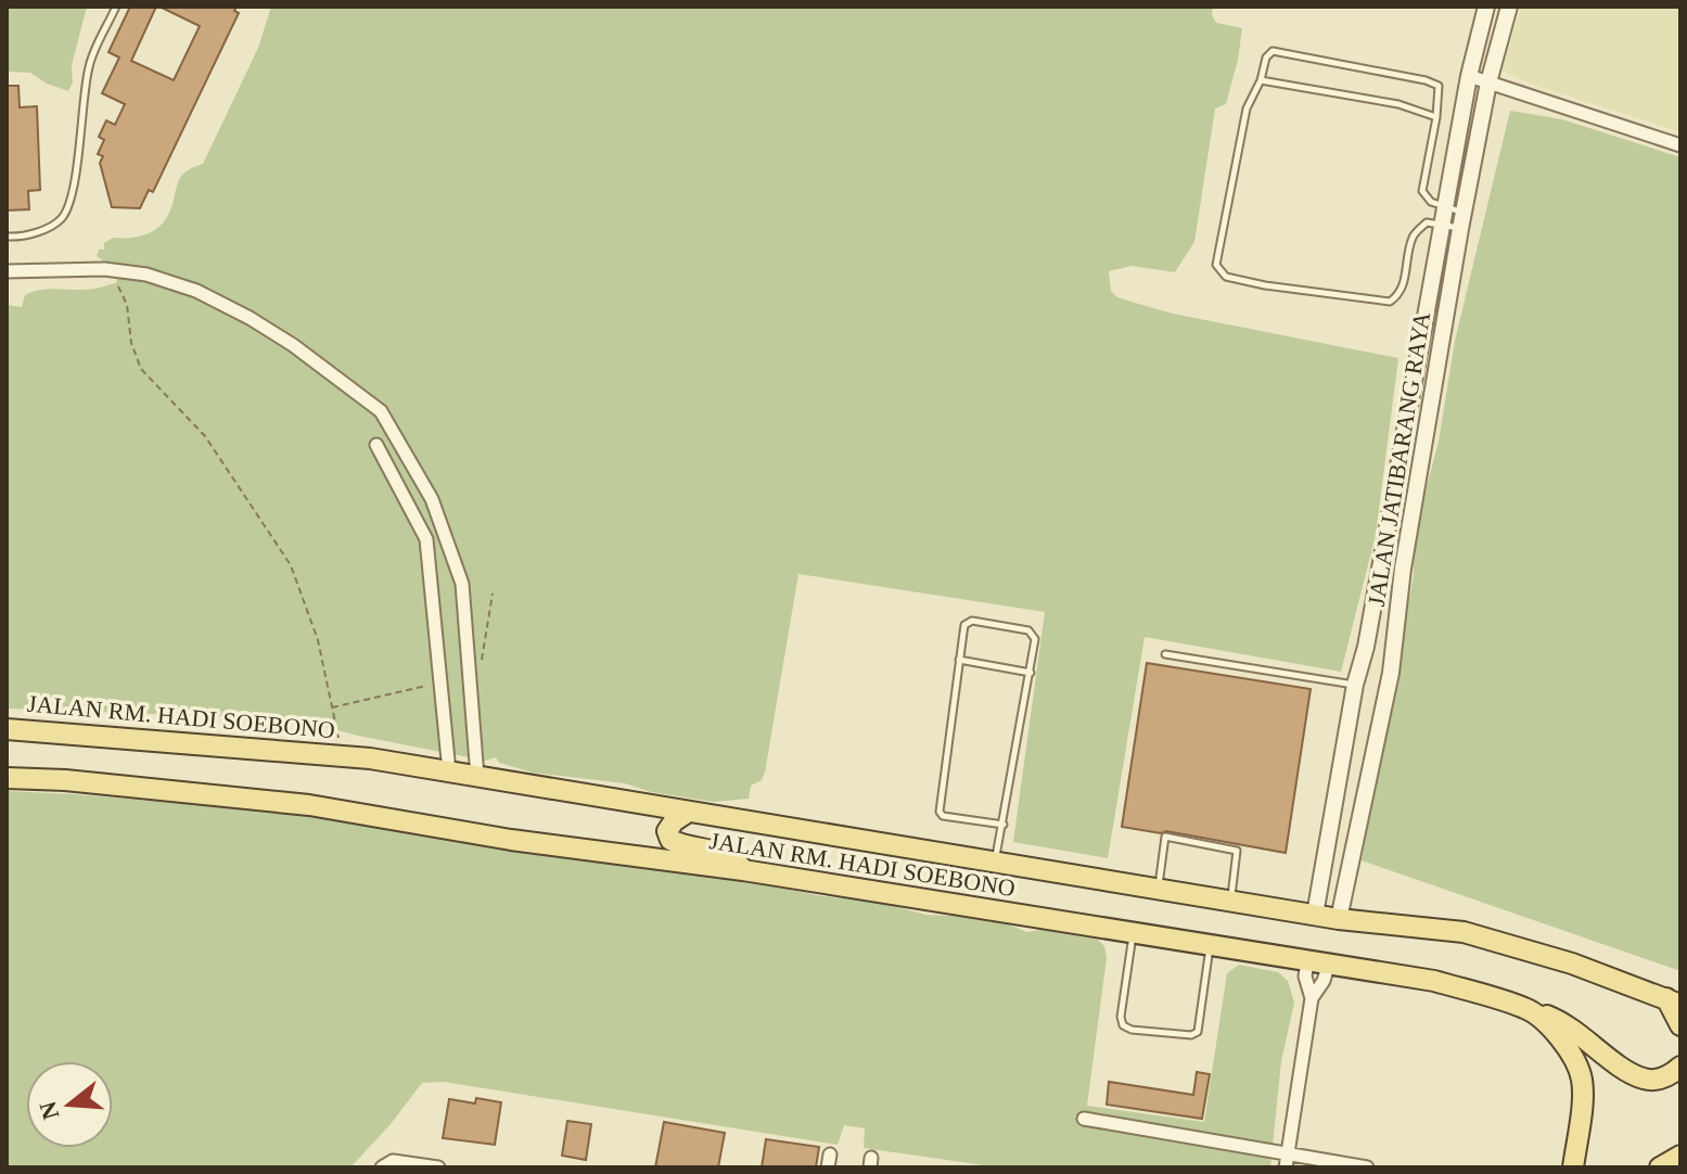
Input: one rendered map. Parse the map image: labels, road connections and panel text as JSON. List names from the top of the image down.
{
  "streets": {
    "main road": ["JALAN RM. HADI SOEBONO"],
    "street": ["JALAN JATIBARANG RAYA"]
  },
  "crossings": [
    ["JALAN JATIBARANG RAYA", "JALAN RM. HADI SOEBONO"]
  ],
  "north": "left"
}
